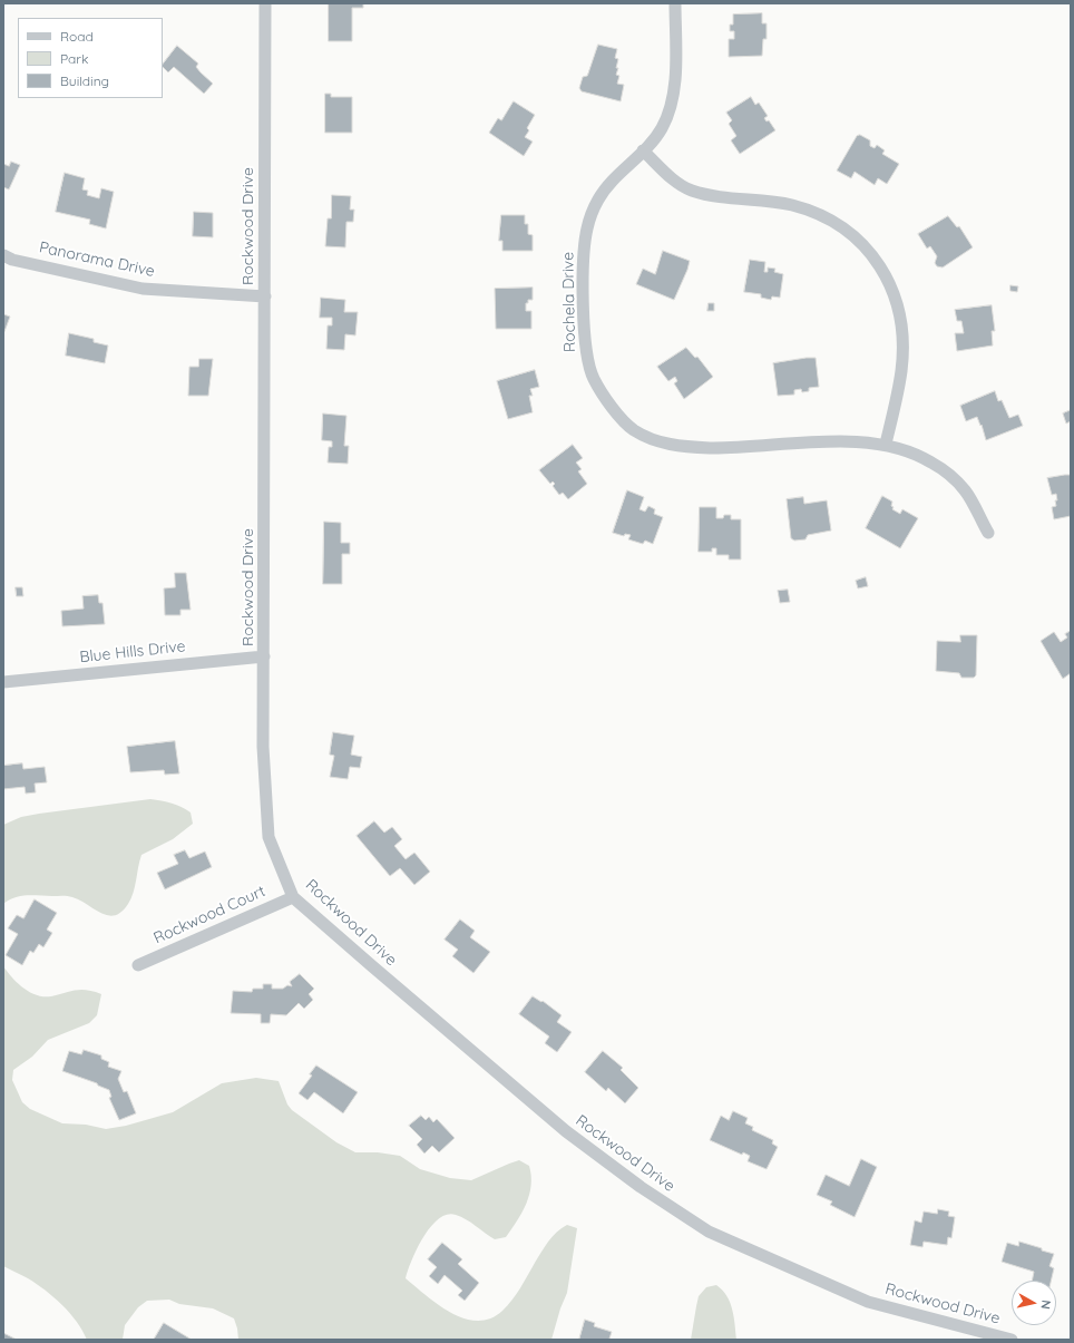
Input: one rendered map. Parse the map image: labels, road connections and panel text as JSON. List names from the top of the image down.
{
  "streets": {
    "street": [
      "Rockwood Drive",
      "Panorama Drive",
      "Rochela Drive",
      "Blue Hills Drive",
      "Rockwood Court"
    ]
  },
  "crossings": [
    ["Rockwood Drive", "Panorama Drive"],
    ["Rockwood Drive", "Blue Hills Drive"],
    ["Rockwood Drive", "Rockwood Court"]
  ],
  "legend": ["Road", "Park", "Building"],
  "north": "right"
}
